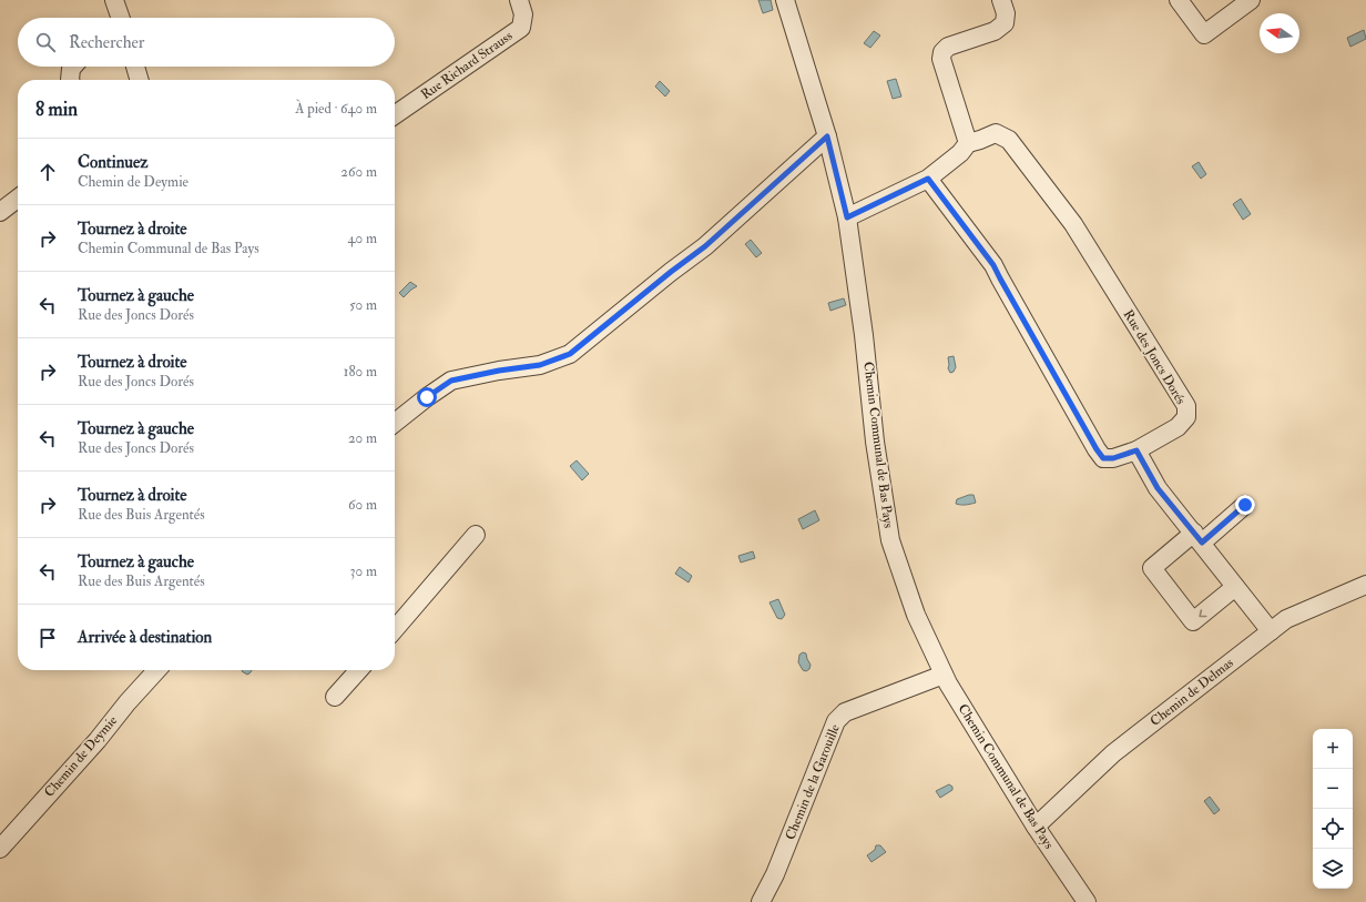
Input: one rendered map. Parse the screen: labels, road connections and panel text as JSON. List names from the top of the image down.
{
  "streets": {
    "street": [
      "Rue Richard Strauss",
      "Rue des Joncs Dorés",
      "Chemin Communal de Bas Pays",
      "Chemin de Delmas",
      "Chemin de Deymie",
      "Chemin de la Garouille"
    ]
  },
  "crossings": [
    ["Rue des Joncs Dorés", "Chemin Communal de Bas Pays"],
    ["Chemin Communal de Bas Pays", "Chemin de Delmas"],
    ["Chemin Communal de Bas Pays", "Chemin de la Garouille"]
  ],
  "north": "left",
  "page": {
    "search": "Rechercher",
    "heading": ["8 min", "À pied · 640 m"],
    "list": [
      ["Continuez", "Chemin de Deymie", "260 m"],
      ["Tournez à droite", "Chemin Communal de Bas Pays", "40 m"],
      ["Tournez à gauche", "Rue des Joncs Dorés", "50 m"],
      ["Tournez à droite", "Rue des Joncs Dorés", "180 m"],
      ["Tournez à gauche", "Rue des Joncs Dorés", "20 m"],
      ["Tournez à droite", "Rue des Buis Argentés", "60 m"],
      ["Tournez à gauche", "Rue des Buis Argentés", "30 m"],
      "Arrivée à destination"
    ],
    "map_buttons": ["+", "−"]
  }
}
